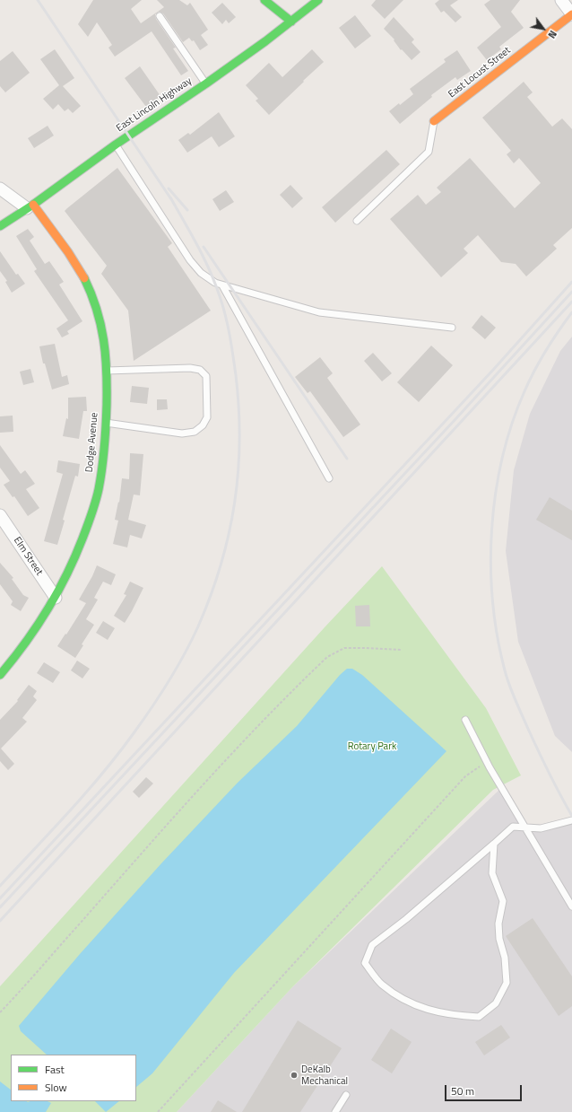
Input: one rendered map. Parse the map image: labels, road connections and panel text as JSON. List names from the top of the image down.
{
  "streets": {
    "street": [
      "East Locust Street",
      "East Lincoln Highway",
      "Dodge Avenue",
      "Elm Street"
    ]
  },
  "crossings": [
    ["East Lincoln Highway", "Dodge Avenue"],
    ["Dodge Avenue", "Elm Street"]
  ],
  "parks": ["Rotary Park"],
  "places": ["DeKalb Mechanical"],
  "legend": ["Fast", "Slow"],
  "scale_bar": "50 m",
  "north": "bottom right"
}
